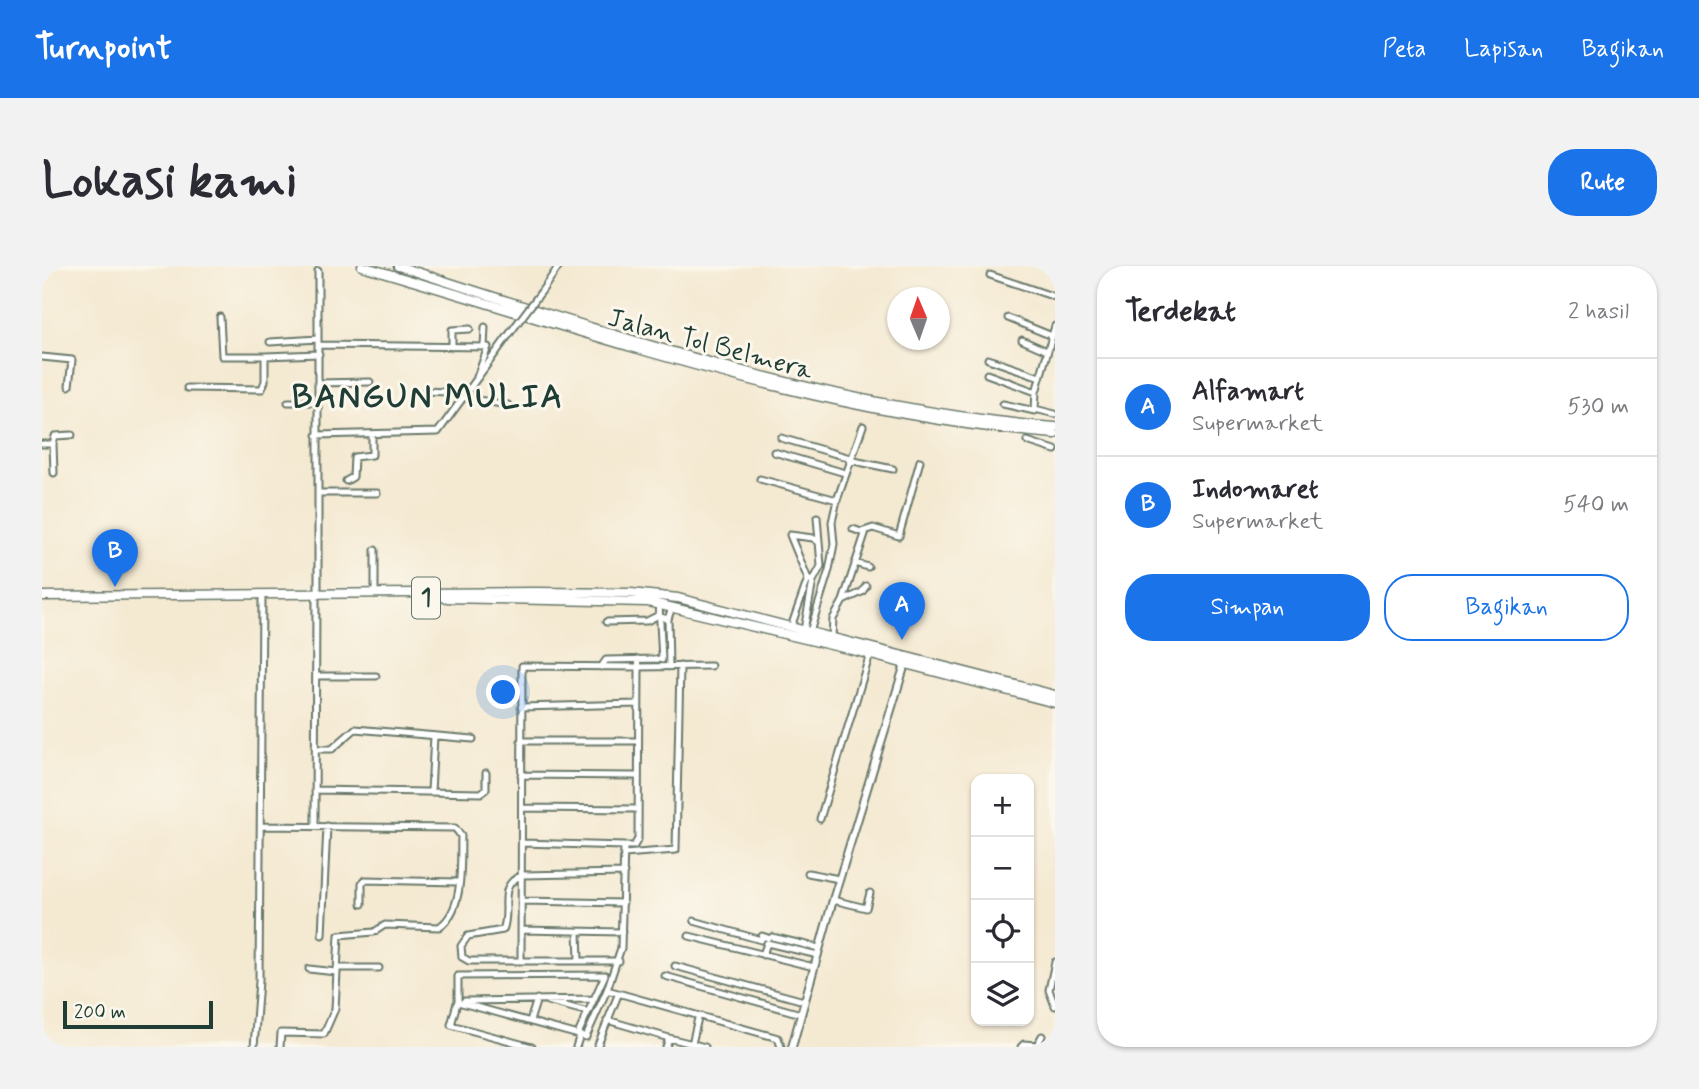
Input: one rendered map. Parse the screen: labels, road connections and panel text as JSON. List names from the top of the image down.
{
  "streets": {
    "highway": ["Jalan Tol Belmera", "1"]
  },
  "districts": ["BANGUN MULIA"],
  "scale_bar": "200 m",
  "north": "top",
  "page": {
    "header": "Turnpoint",
    "nav": ["Peta", "Lapisan", "Bagikan"],
    "buttons": [
      "Rute",
      ["Simpan", "Bagikan"]
    ],
    "title": "Lokasi kami",
    "heading": ["Terdekat", "2 hasil"],
    "list": [
      {
        "mark": "A",
        "name": "Alfamart",
        "note": "Supermarket",
        "value": "530 m"
      },
      {
        "mark": "B",
        "name": "Indomaret",
        "note": "Supermarket",
        "value": "540 m"
      }
    ],
    "pins": ["B", "A"],
    "map_buttons": ["+", "−"],
    "scale": "200 m"
  }
}
